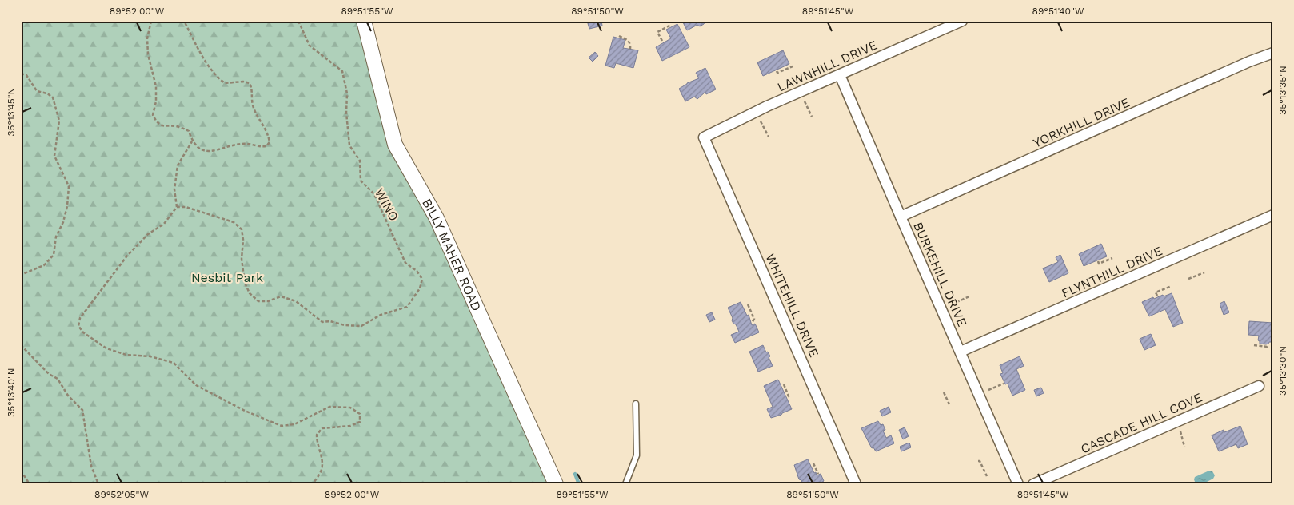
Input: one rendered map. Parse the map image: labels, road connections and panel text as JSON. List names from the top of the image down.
{
  "streets": {
    "main road": ["BILLY MAHER ROAD"],
    "street": [
      "LAWNHILL DRIVE",
      "YORKHILL DRIVE",
      "FLYNTHILL DRIVE",
      "BURKEHILL DRIVE",
      "WHITEHILL DRIVE",
      "CASCADE HILL COVE"
    ],
    "path": ["WINO"]
  },
  "crossings": [
    ["LAWNHILL DRIVE", "BURKEHILL DRIVE"],
    ["LAWNHILL DRIVE", "WHITEHILL DRIVE"],
    ["YORKHILL DRIVE", "BURKEHILL DRIVE"],
    ["FLYNTHILL DRIVE", "BURKEHILL DRIVE"]
  ],
  "parks": ["Nesbit Park"],
  "coordinates": [
    "89°52'00\"W",
    "89°51'55\"W",
    "89°51'50\"W",
    "89°51'45\"W",
    "89°51'40\"W",
    "35°13'35\"N",
    "35°13'45\"N",
    "35°13'30\"N",
    "35°13'40\"N",
    "89°52'05\"W"
  ]
}
